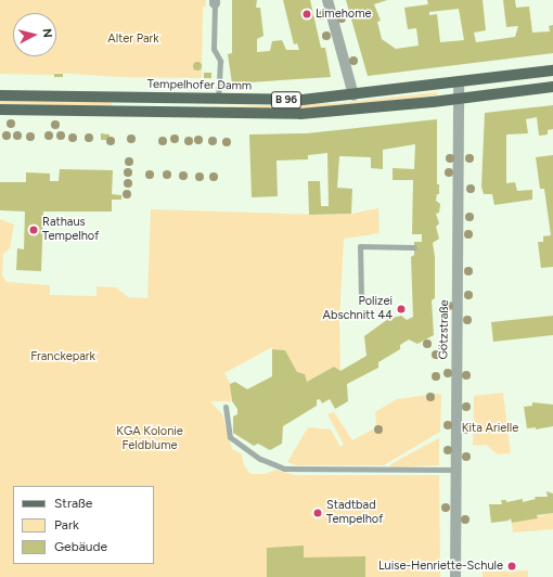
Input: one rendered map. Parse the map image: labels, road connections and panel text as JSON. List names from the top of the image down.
{
  "streets": {
    "main road": ["Tempelhofer Damm", "B 96"],
    "street": ["Götzstraße"]
  },
  "crossings": [
    ["Tempelhofer Damm", "Götzstraße"],
    ["B 96", "Götzstraße"]
  ],
  "parks": [
    "Alter Park",
    "Franckepark",
    "Kita Arielle",
    "KGA Kolonie Feldblume"
  ],
  "places": [
    "Limehome",
    "Rathaus Tempelhof",
    "Polizei Abschnitt 44",
    "Stadtbad Tempelhof",
    "Luise-Henriette-Schule"
  ],
  "legend": ["Straße", "Park", "Gebäude"],
  "north": "right"
}
